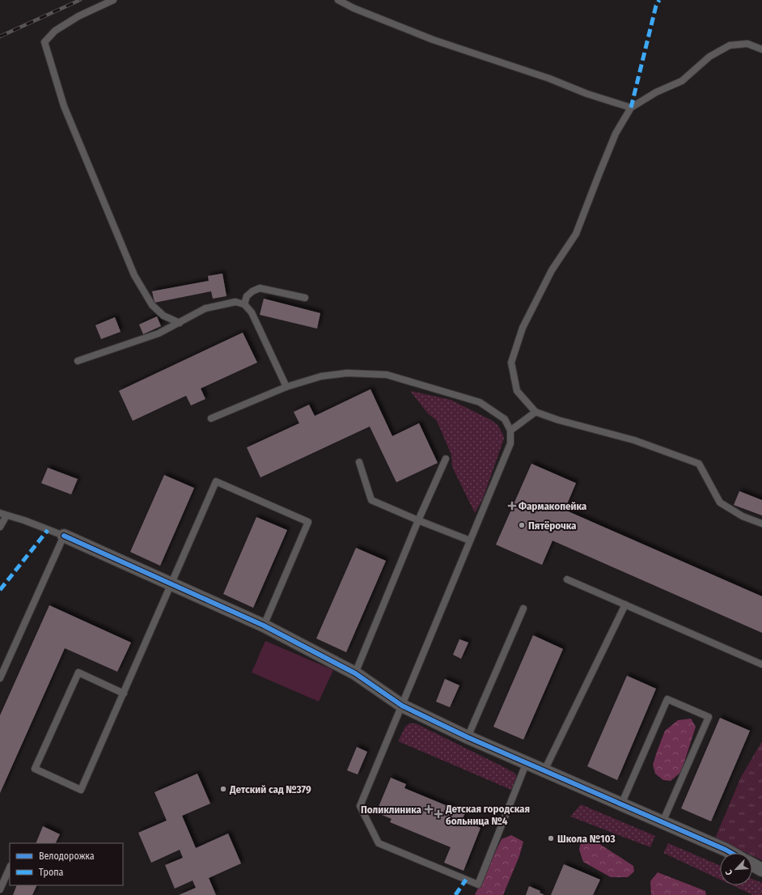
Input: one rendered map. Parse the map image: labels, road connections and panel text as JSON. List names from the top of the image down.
{
  "places": {
    "health": ["Фармакопейка", "Поликлиника", "Детская городская больница №4"],
    "other": ["Пятёрочка", "Детский сад №379", "Школа №103"]
  },
  "legend": ["Велодорожка", "Тропа"],
  "north": "bottom left"
}
